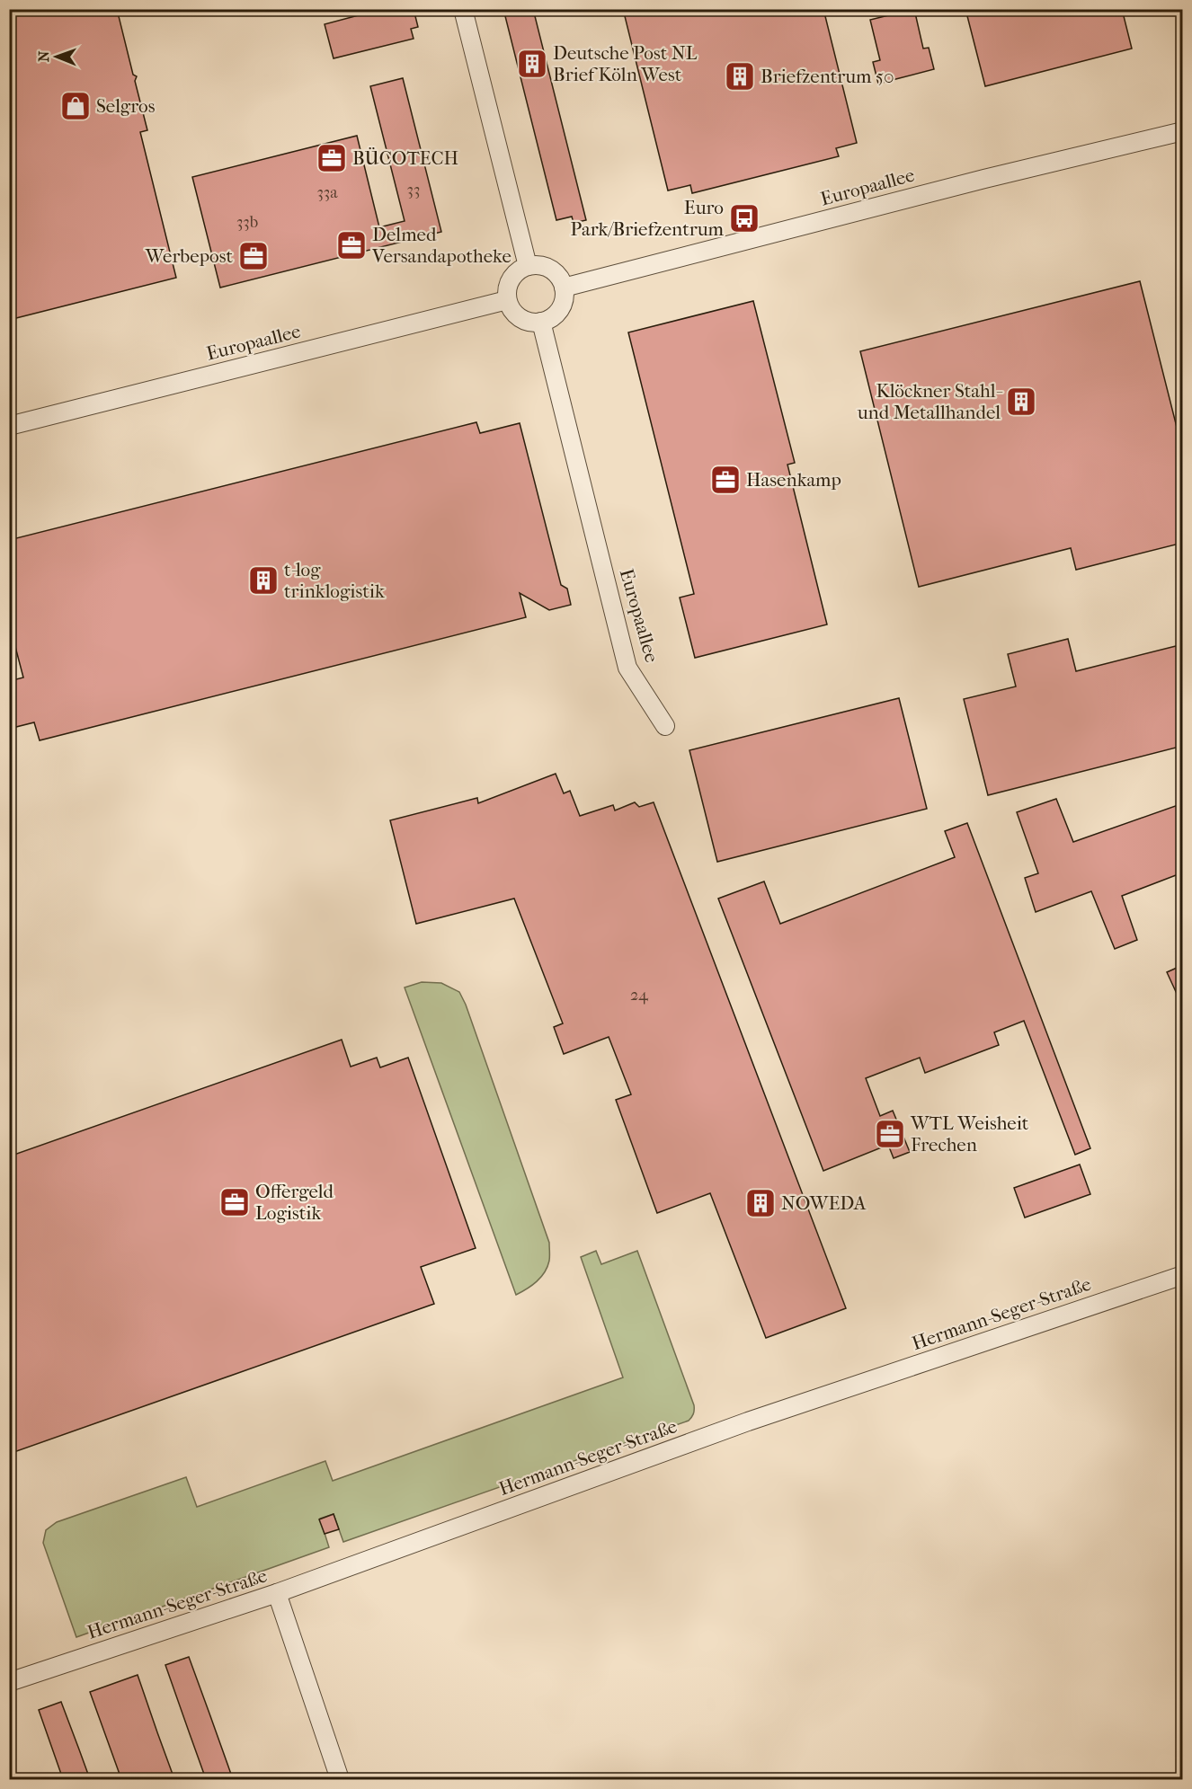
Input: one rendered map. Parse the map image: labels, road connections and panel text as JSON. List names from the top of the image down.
{
  "streets": {
    "street": ["Europaallee", "Hermann-Seger-Straße"]
  },
  "places": {
    "building": [
      "Deutsche Post NL Brief Köln West",
      "Briefzentrum 50",
      "Klöckner Stahl- und Metallhandel",
      "t-log trinklogistik",
      "NOWEDA"
    ],
    "shop": ["Selgros"],
    "office": [
      "BÜCOTECH",
      "Delmed Versandapotheke",
      "Werbepost",
      "Hasenkamp",
      "WTL Weisheit Frechen",
      "Offergeld Logistik"
    ],
    "bus stop": ["Euro Park/Briefzentrum"]
  },
  "house_numbers": [
    "33",
    "33a",
    "33b",
    "24"
  ],
  "north": "left"
}
